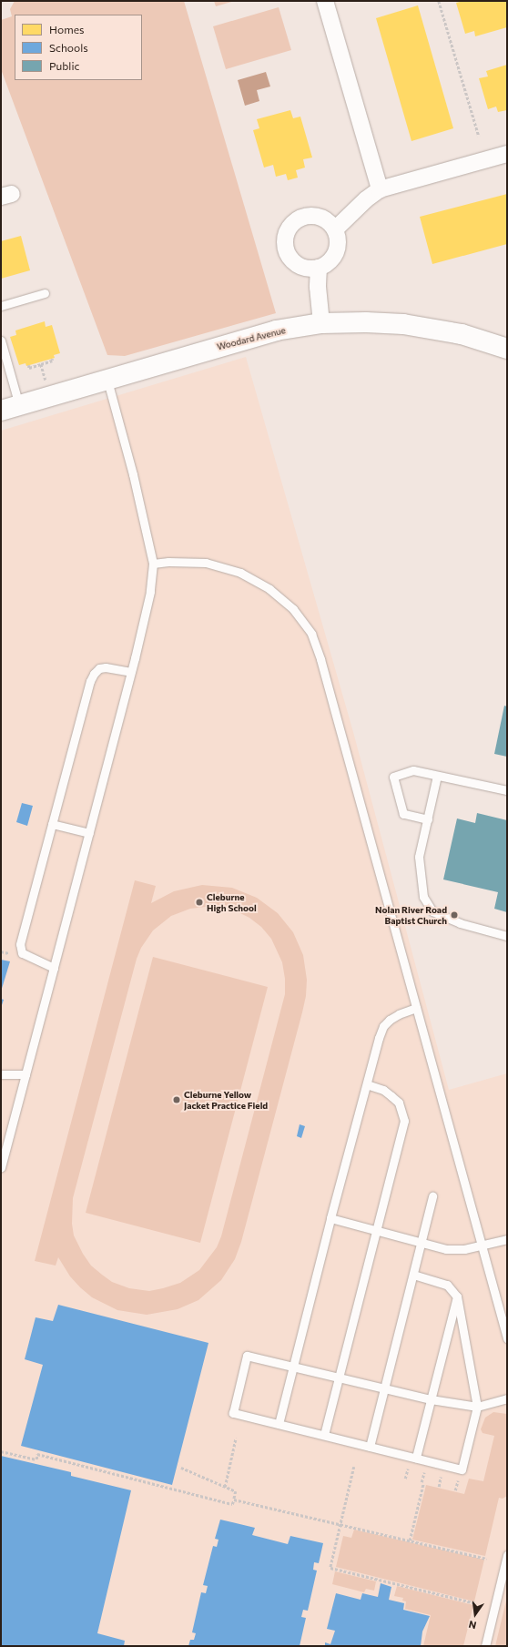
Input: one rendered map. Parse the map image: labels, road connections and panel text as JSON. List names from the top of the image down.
{
  "streets": {
    "street": ["Woodard Avenue"]
  },
  "places": ["Cleburne High School", "Nolan River Road Baptist Church", "Cleburne Yellow Jacket Practice Field"],
  "legend": ["Homes", "Schools", "Public"],
  "north": "bottom"
}
